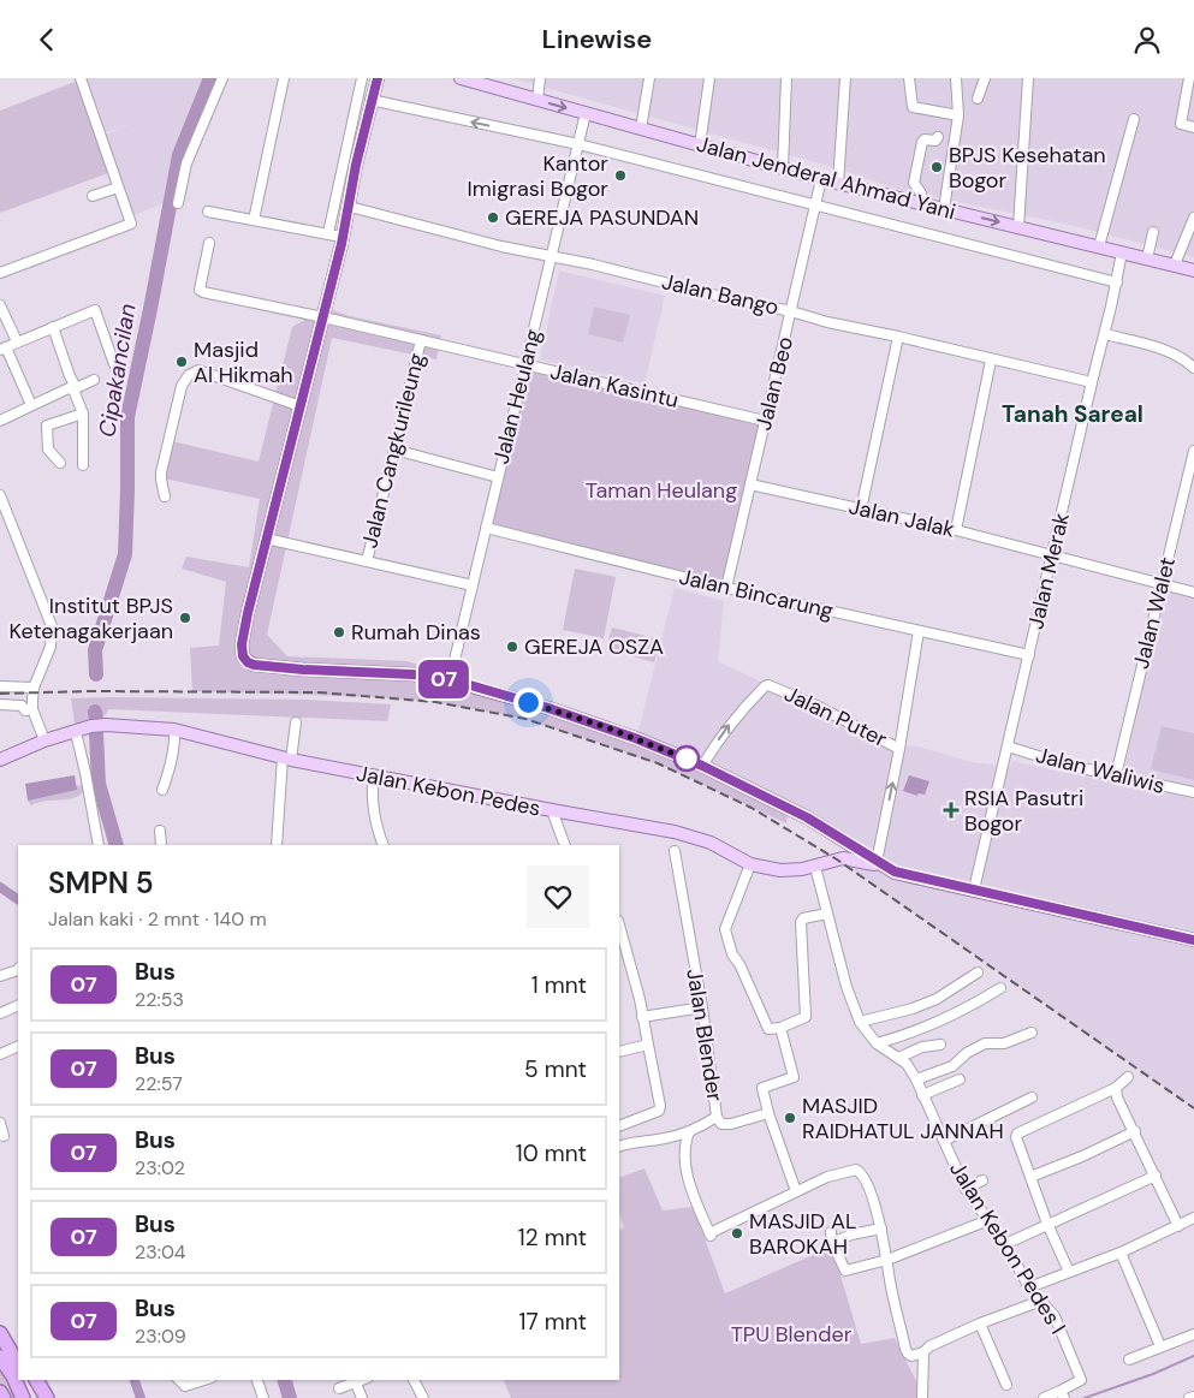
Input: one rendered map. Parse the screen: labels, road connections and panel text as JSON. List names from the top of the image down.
{
  "streets": {
    "main road": ["Jalan Jenderal Ahmad Yani", "Jalan Kebon Pedes"],
    "street": [
      "Jalan Bango",
      "Jalan Beo",
      "Jalan Kasintu",
      "Jalan Heulang",
      "Jalan Cangkurileung",
      "Jalan Jalak",
      "Jalan Merak",
      "Jalan Bincarung",
      "Jalan Walet",
      "Jalan Puter",
      "Jalan Waliwis",
      "Jalan Blender",
      "Jalan Kebon Pedes I"
    ]
  },
  "crossings": [
    ["Jalan Jenderal Ahmad Yani", "Jalan Beo"],
    ["Jalan Jenderal Ahmad Yani", "Jalan Heulang"],
    ["Jalan Jenderal Ahmad Yani", "Jalan Merak"],
    ["Jalan Bango", "Jalan Beo"],
    ["Jalan Bango", "Jalan Heulang"],
    ["Jalan Bango", "Jalan Merak"],
    ["Jalan Beo", "Jalan Kasintu"],
    ["Jalan Beo", "Jalan Jalak"],
    ["Jalan Beo", "Jalan Bincarung"],
    ["Jalan Kasintu", "Jalan Heulang"],
    ["Jalan Kasintu", "Jalan Cangkurileung"],
    ["Jalan Heulang", "Jalan Bincarung"],
    ["Jalan Jalak", "Jalan Merak"],
    ["Jalan Jalak", "Jalan Walet"],
    ["Jalan Merak", "Jalan Bincarung"],
    ["Jalan Merak", "Jalan Waliwis"],
    ["Jalan Walet", "Jalan Waliwis"],
    ["Jalan Kebon Pedes", "Jalan Blender"],
    ["Jalan Kebon Pedes", "Jalan Kebon Pedes I"]
  ],
  "districts": ["Tanah Sareal"],
  "water": ["Cipakancilan"],
  "parks": ["Taman Heulang", "TPU Blender"],
  "places": {
    "other": [
      "BPJS Kesehatan Bogor",
      "Kantor Imigrasi Bogor",
      "GEREJA PASUNDAN",
      "Masjid Al Hikmah",
      "Institut BPJS Ketenagakerjaan",
      "Rumah Dinas",
      "GEREJA OSZA",
      "MASJID RAIDHATUL JANNAH",
      "MASJID AL BAROKAH"
    ],
    "health": ["RSIA Pasutri Bogor"]
  },
  "lines": ["bus line 07"],
  "page": {
    "header": "Linewise",
    "on_map": "07",
    "heading": ["SMPN 5", "Jalan kaki · 2 mnt · 140 m"],
    "list": [
      {
        "mark": "07",
        "name": "Bus",
        "note": "22:53",
        "value": "1 mnt"
      },
      {
        "mark": "07",
        "name": "Bus",
        "note": "22:57",
        "value": "5 mnt"
      },
      {
        "mark": "07",
        "name": "Bus",
        "note": "23:02",
        "value": "10 mnt"
      },
      {
        "mark": "07",
        "name": "Bus",
        "note": "23:04",
        "value": "12 mnt"
      },
      {
        "mark": "07",
        "name": "Bus",
        "note": "23:09",
        "value": "17 mnt"
      }
    ]
  }
}
